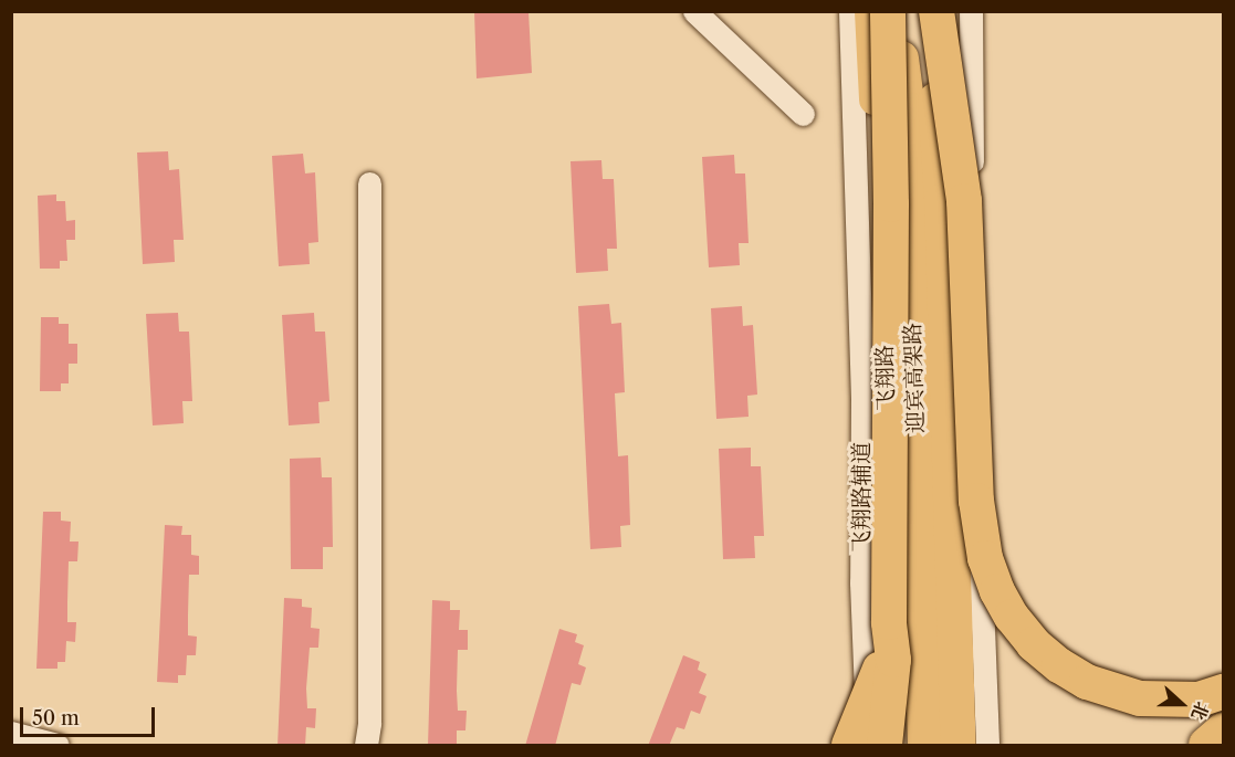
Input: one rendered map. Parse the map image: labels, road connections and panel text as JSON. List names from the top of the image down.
{
  "streets": {
    "highway": ["迎宾高架路"],
    "main road": ["飞翔路"],
    "street": ["飞翔路辅道"]
  },
  "scale_bar": "50 m",
  "north": "right"
}
